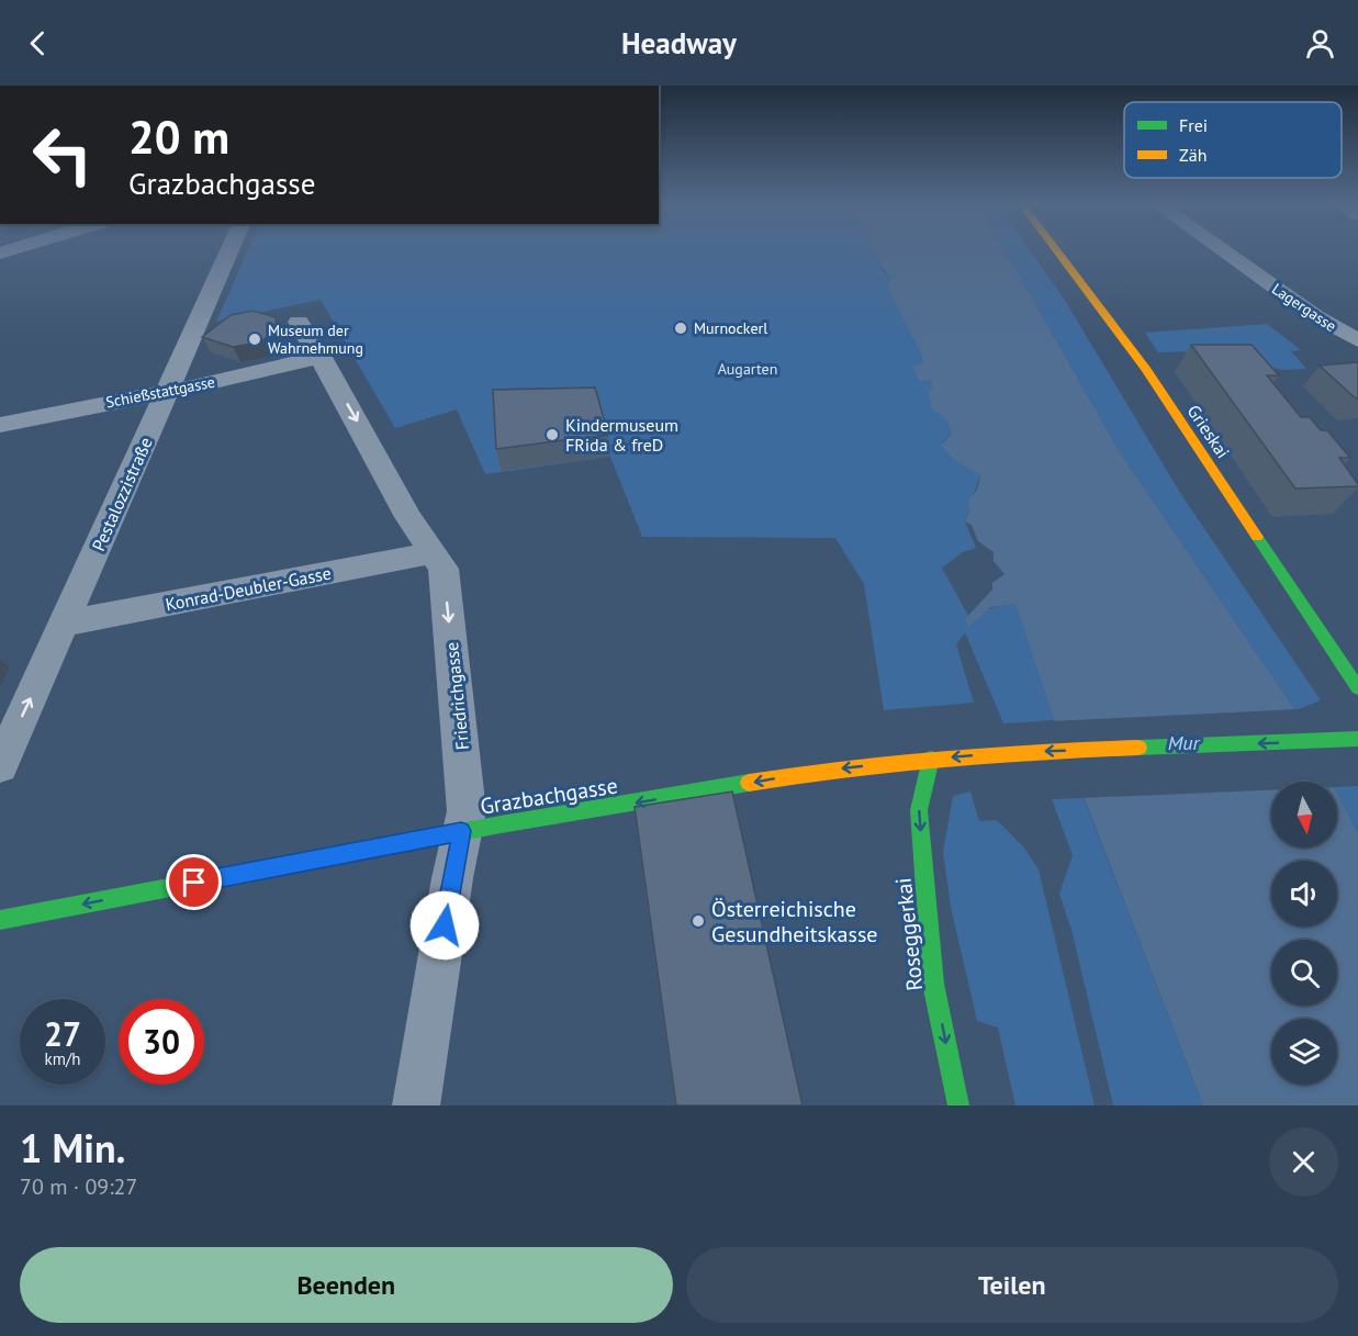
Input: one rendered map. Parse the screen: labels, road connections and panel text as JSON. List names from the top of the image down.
{
  "streets": {
    "main road": ["Grieskai", "Grazbachgasse", "Roseggerkai"],
    "street": [
      "Lagergasse",
      "Schießstattgasse",
      "Pestalozzistraße",
      "Konrad-Deubler-Gasse",
      "Friedrichgasse"
    ]
  },
  "crossings": [
    ["Schießstattgasse", "Pestalozzistraße"],
    ["Schießstattgasse", "Friedrichgasse"],
    ["Pestalozzistraße", "Konrad-Deubler-Gasse"],
    ["Konrad-Deubler-Gasse", "Friedrichgasse"],
    ["Friedrichgasse", "Grazbachgasse"],
    ["Grazbachgasse", "Roseggerkai"]
  ],
  "one_way": ["Friedrichgasse", "Grazbachgasse", "Roseggerkai"],
  "water": ["Mur"],
  "parks": ["Augarten"],
  "places": [
    "Murnockerl",
    "Museum der Wahrnehmung",
    "Kindermuseum FRida & freD",
    "Österreichische Gesundheitskasse"
  ],
  "legend": ["Frei", "Zäh"],
  "north": "bottom",
  "page": {
    "header": "Headway",
    "turn": ["20 m", "Grazbachgasse"],
    "speed": "27 km/h",
    "limit": "30",
    "heading": ["1 Min.", "70 m · 09:27"],
    "buttons": ["Beenden", "Teilen"]
  }
}
